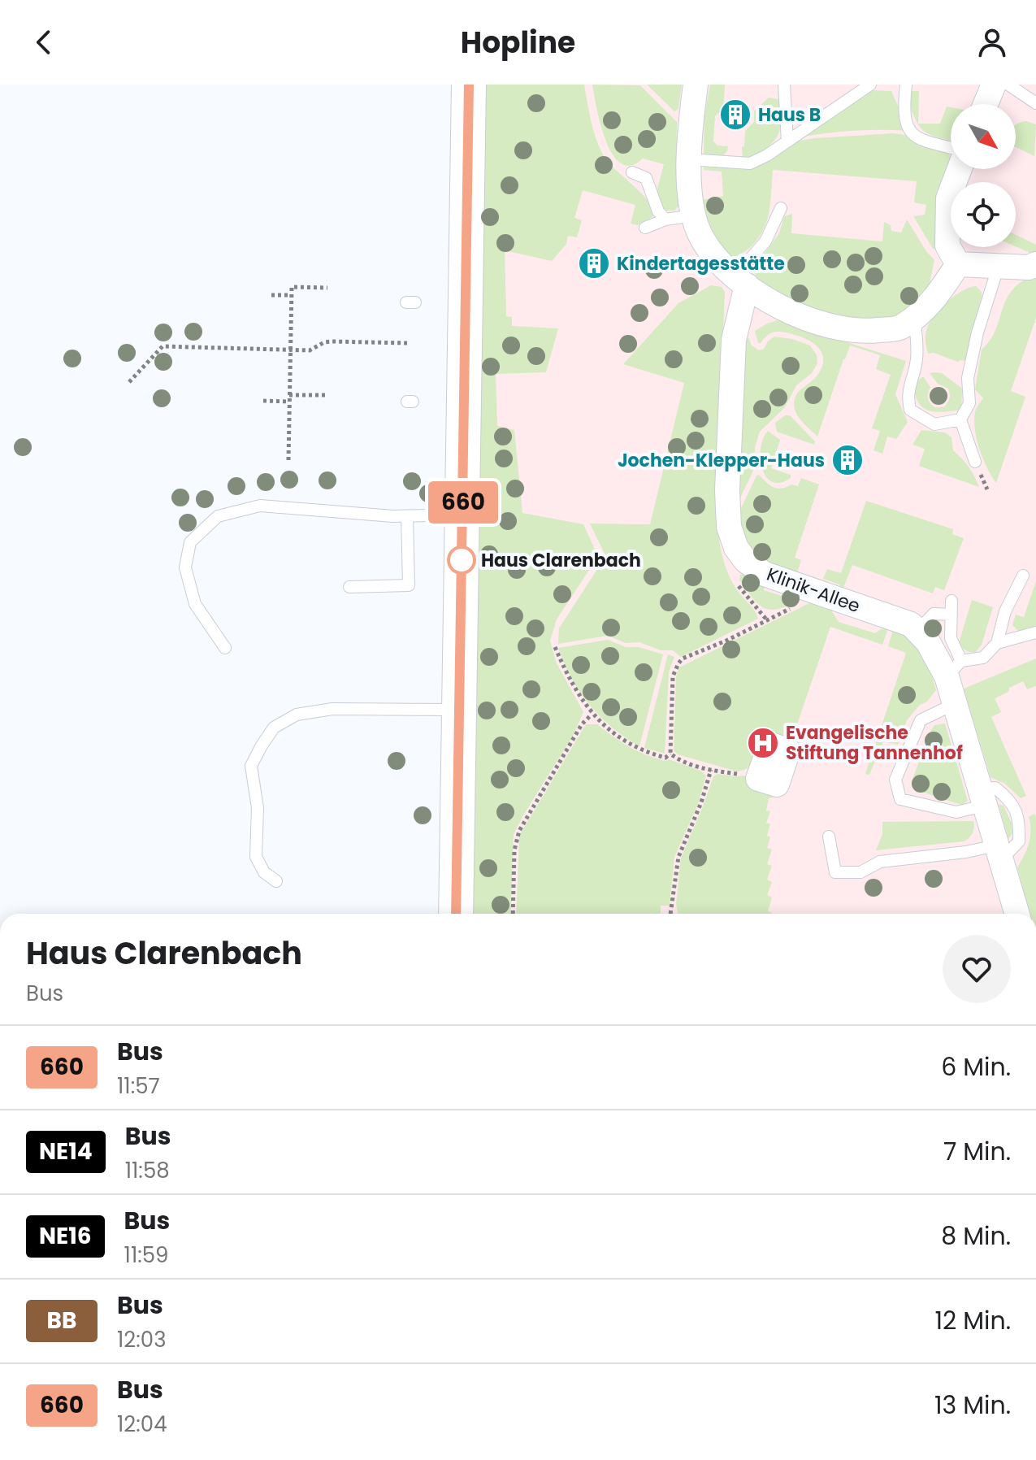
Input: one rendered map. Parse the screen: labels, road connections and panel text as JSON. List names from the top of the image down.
{
  "streets": {
    "street": ["Klinik-Allee"]
  },
  "places": {
    "building": ["Haus B", "Kindertagesstätte", "Jochen-Klepper-Haus"],
    "other": ["Haus Clarenbach"],
    "hospital": ["Evangelische Stiftung Tannenhof"]
  },
  "lines": ["bus line 660"],
  "north": "bottom right",
  "page": {
    "header": "Hopline",
    "on_map": "660",
    "heading": ["Haus Clarenbach", "Bus"],
    "list": [
      {
        "mark": "660",
        "name": "Bus",
        "note": "11:57",
        "value": "6 Min."
      },
      {
        "mark": "NE14",
        "name": "Bus",
        "note": "11:58",
        "value": "7 Min."
      },
      {
        "mark": "NE16",
        "name": "Bus",
        "note": "11:59",
        "value": "8 Min."
      },
      {
        "mark": "BB",
        "name": "Bus",
        "note": "12:03",
        "value": "12 Min."
      },
      {
        "mark": "660",
        "name": "Bus",
        "note": "12:04",
        "value": "13 Min."
      }
    ]
  }
}
